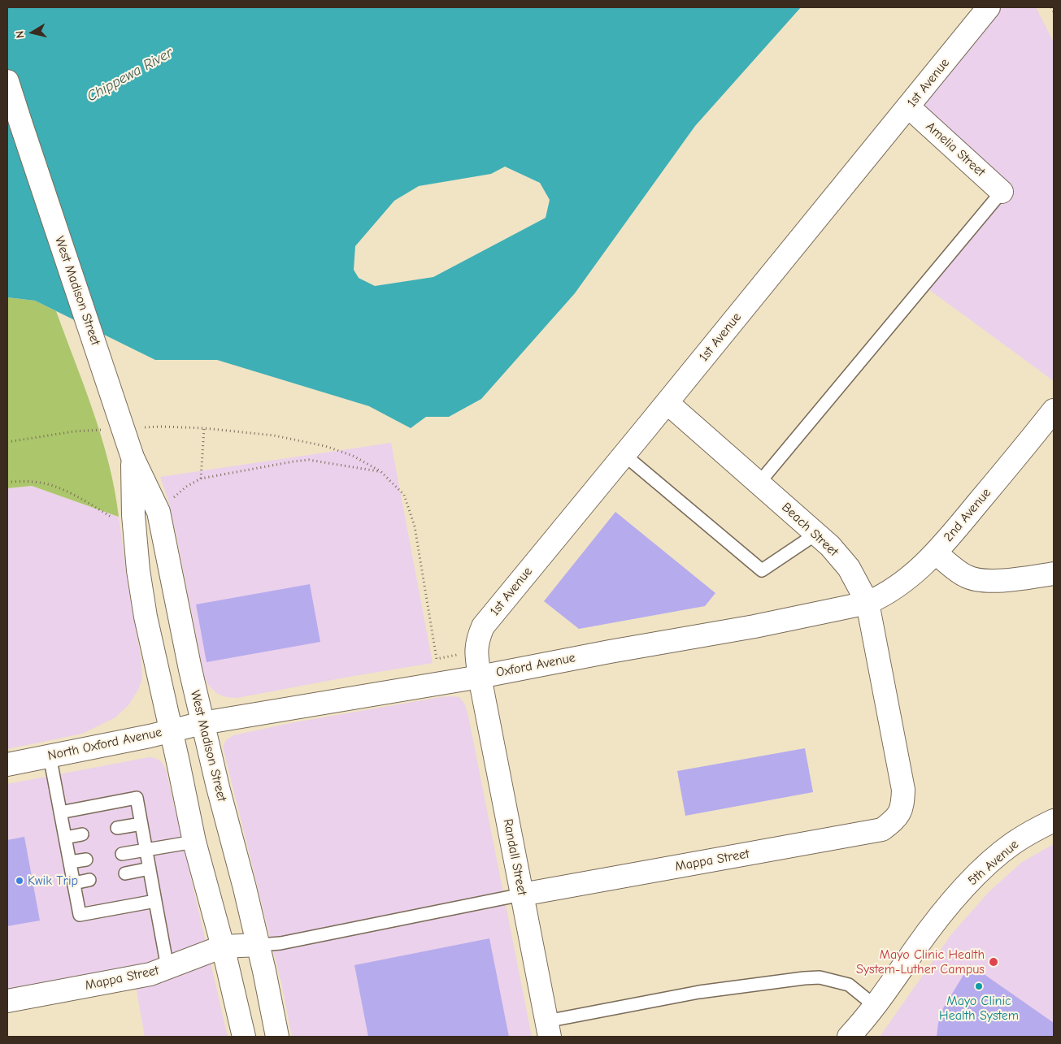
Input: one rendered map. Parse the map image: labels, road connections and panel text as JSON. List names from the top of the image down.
{
  "streets": {
    "street": [
      "1st Avenue",
      "Amelia Street",
      "West Madison Street",
      "2nd Avenue",
      "Beach Street",
      "Oxford Avenue",
      "North Oxford Avenue",
      "Randall Street",
      "Mappa Street",
      "5th Avenue"
    ]
  },
  "crossings": [
    ["1st Avenue", "Amelia Street"],
    ["1st Avenue", "Beach Street"],
    ["1st Avenue", "Oxford Avenue"],
    ["1st Avenue", "Randall Street"],
    ["West Madison Street", "Oxford Avenue"],
    ["West Madison Street", "North Oxford Avenue"],
    ["West Madison Street", "Mappa Street"],
    ["2nd Avenue", "Beach Street"],
    ["2nd Avenue", "Oxford Avenue"],
    ["Beach Street", "Oxford Avenue"],
    ["Beach Street", "Mappa Street"],
    ["Oxford Avenue", "North Oxford Avenue"],
    ["Oxford Avenue", "Randall Street"],
    ["Randall Street", "Mappa Street"]
  ],
  "water": ["Chippewa River"],
  "places": ["Kwik Trip", "Mayo Clinic Health System-Luther Campus", "Mayo Clinic Health System"],
  "north": "left"
}
